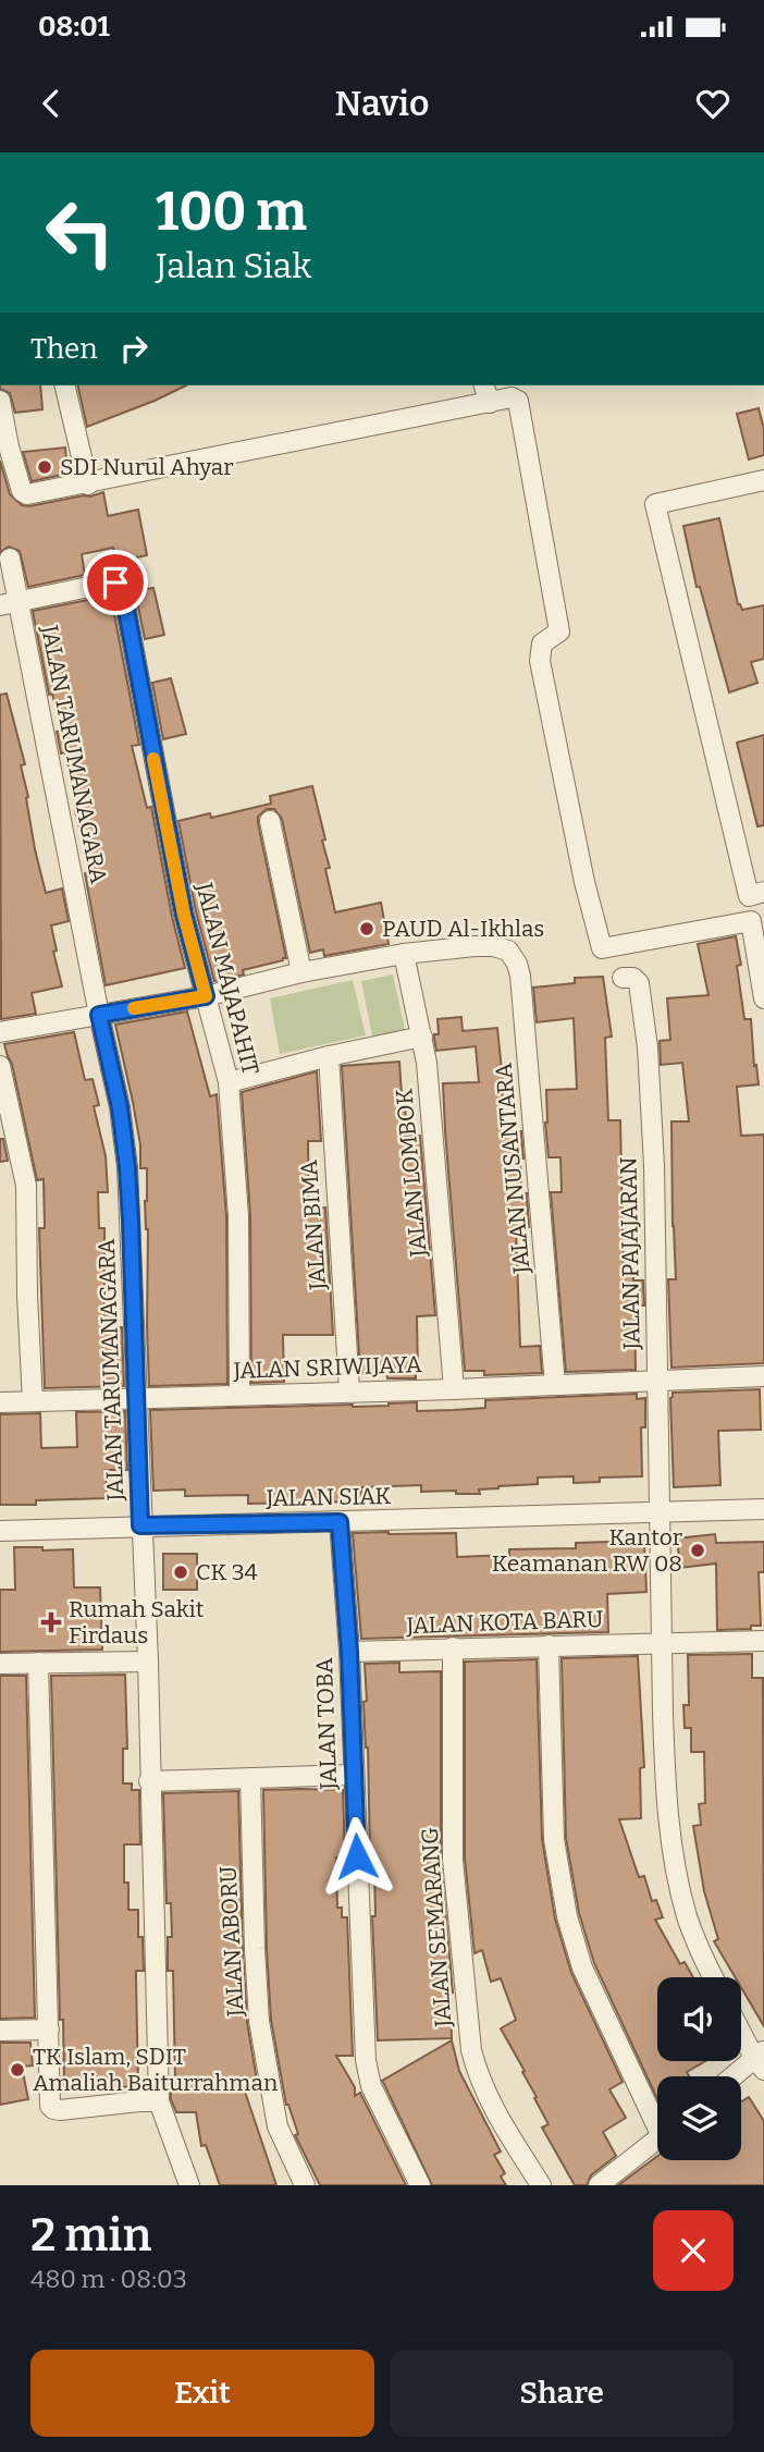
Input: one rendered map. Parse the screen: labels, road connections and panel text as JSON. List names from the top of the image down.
{
  "streets": {
    "street": [
      "JALAN TARUMANAGARA",
      "JALAN MAJAPAHIT",
      "JALAN NUSANTARA",
      "JALAN LOMBOK",
      "JALAN BIMA",
      "JALAN PAJAJARAN",
      "JALAN SRIWIJAYA",
      "JALAN SIAK",
      "JALAN KOTA BARU",
      "JALAN TOBA",
      "JALAN SEMARANG",
      "JALAN ABORU"
    ]
  },
  "crossings": [
    ["JALAN TARUMANAGARA", "JALAN MAJAPAHIT"],
    ["JALAN TARUMANAGARA", "JALAN SRIWIJAYA"],
    ["JALAN TARUMANAGARA", "JALAN SIAK"],
    ["JALAN MAJAPAHIT", "JALAN SRIWIJAYA"],
    ["JALAN NUSANTARA", "JALAN LOMBOK"],
    ["JALAN NUSANTARA", "JALAN SRIWIJAYA"],
    ["JALAN LOMBOK", "JALAN SRIWIJAYA"],
    ["JALAN BIMA", "JALAN SRIWIJAYA"],
    ["JALAN PAJAJARAN", "JALAN SRIWIJAYA"],
    ["JALAN PAJAJARAN", "JALAN SIAK"],
    ["JALAN SIAK", "JALAN TOBA"],
    ["JALAN KOTA BARU", "JALAN TOBA"],
    ["JALAN KOTA BARU", "JALAN SEMARANG"]
  ],
  "places": {
    "other": [
      "SDI Nurul Ahyar",
      "PAUD Al-Ikhlas",
      "Kantor Keamanan RW 08",
      "CK 34",
      "TK Islam, SDIT Amaliah Baiturrahman"
    ],
    "health": ["Rumah Sakit Firdaus"]
  },
  "page": {
    "status": "08:01",
    "header": "Navio",
    "turn": ["100 m", "Jalan Siak"],
    "then": "Then",
    "heading": ["2 min", "480 m · 08:03"],
    "buttons": ["Exit", "Share"]
  }
}
